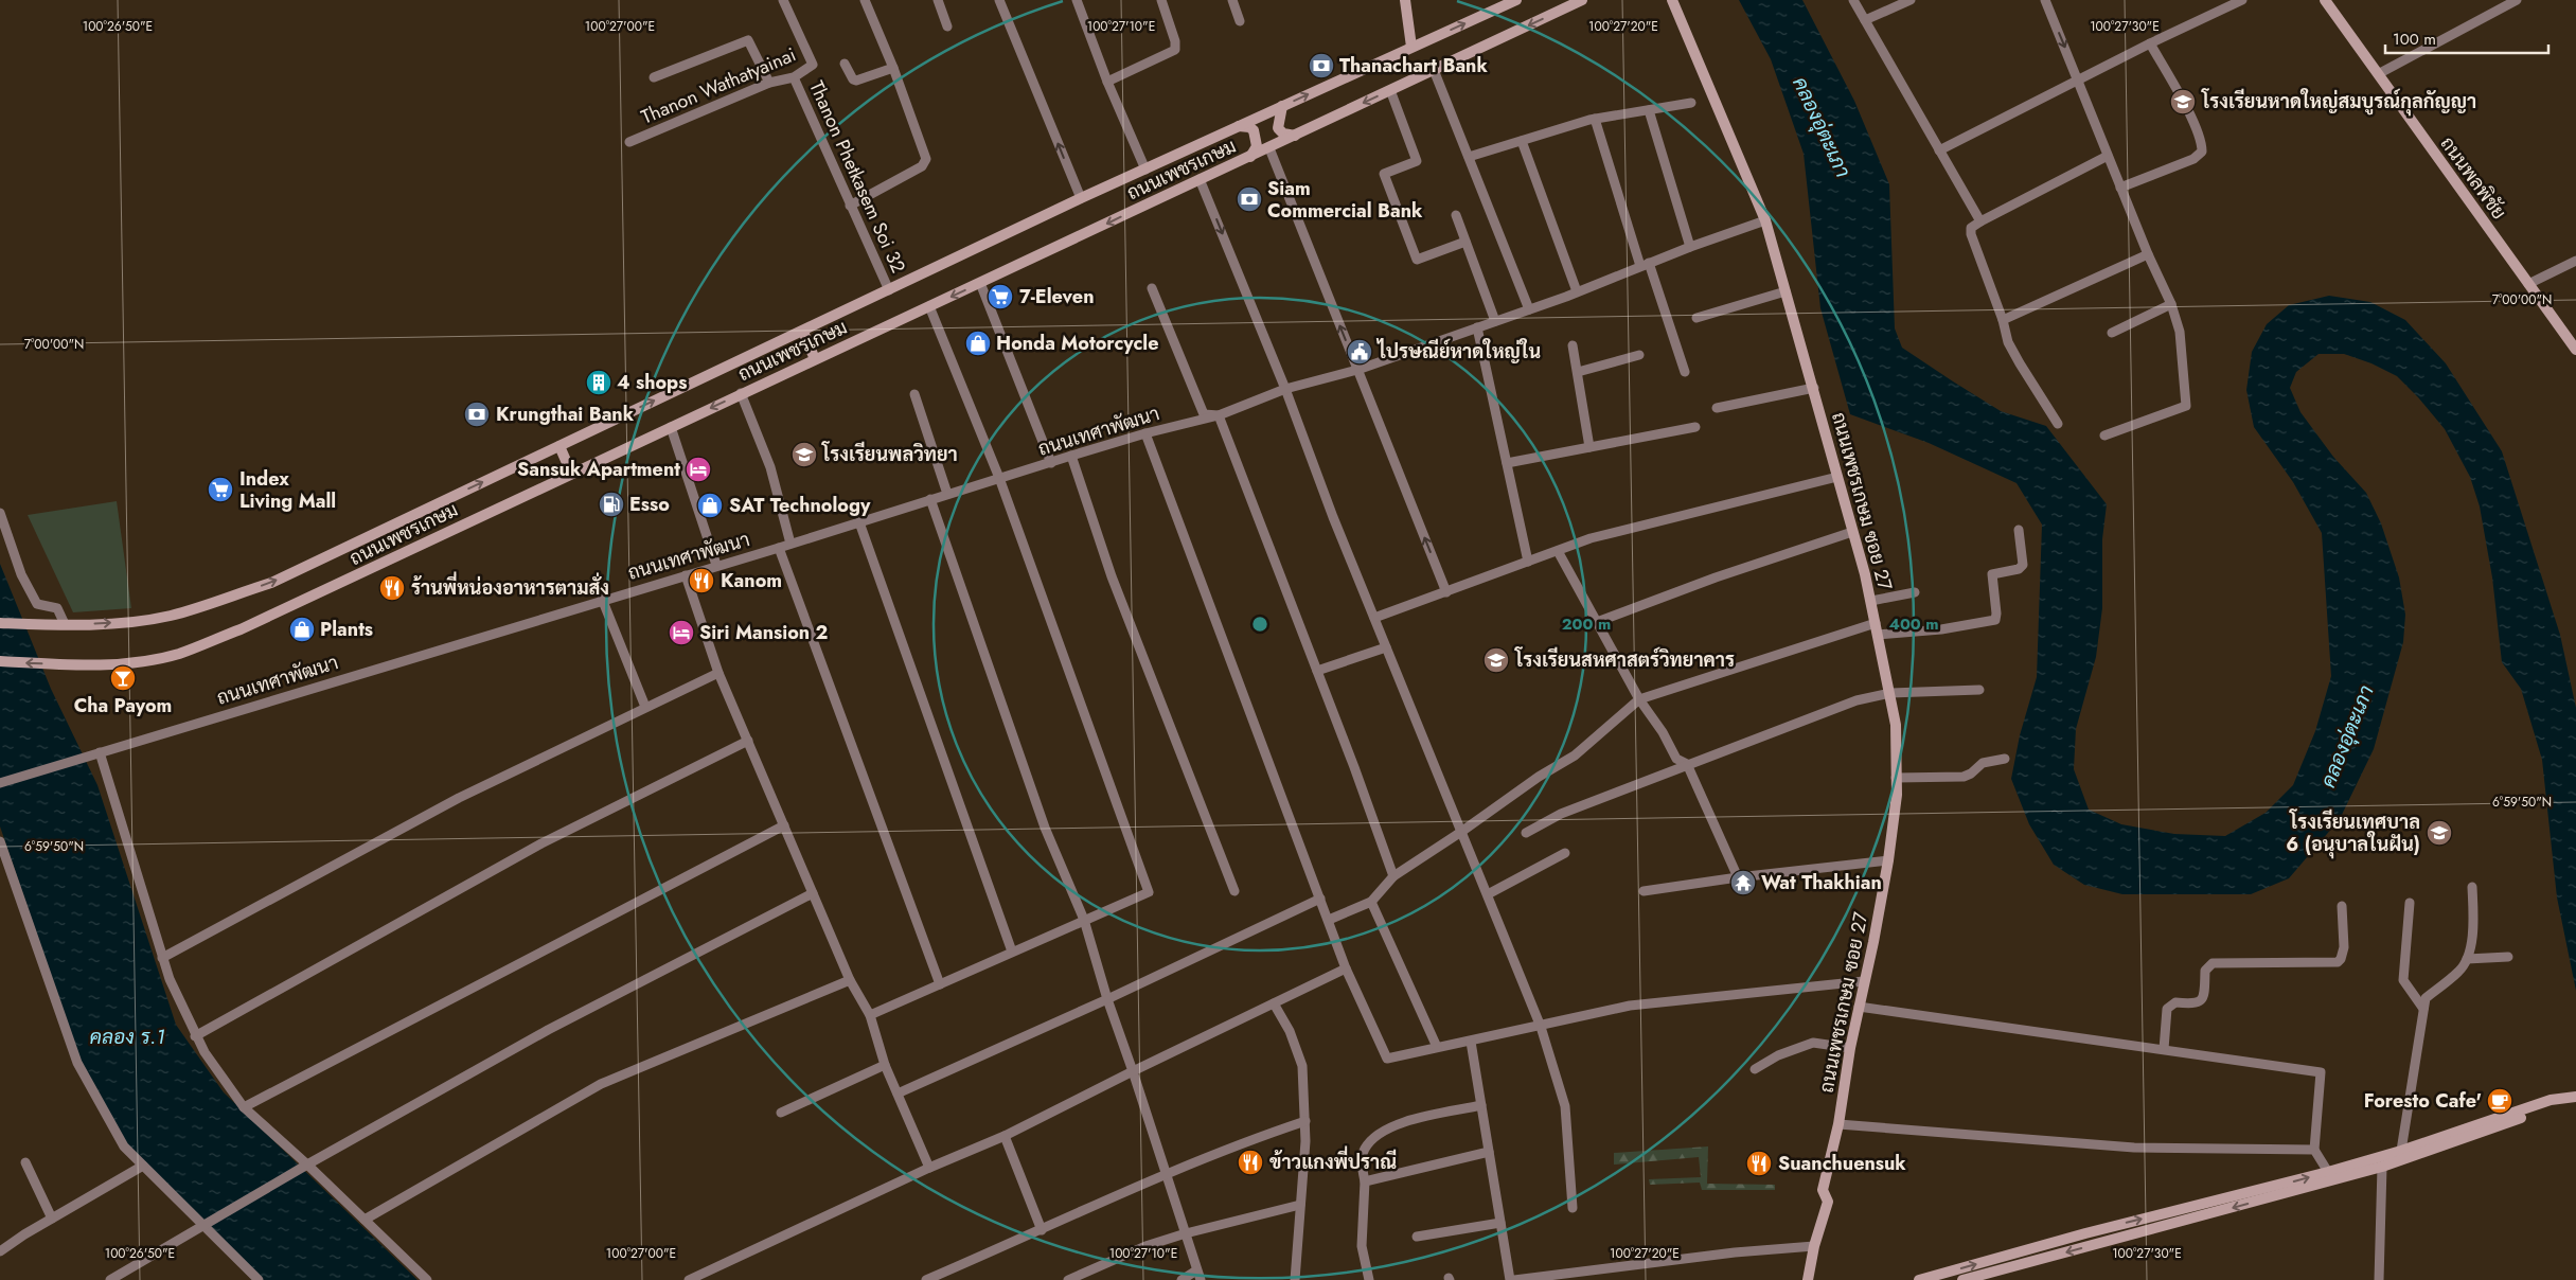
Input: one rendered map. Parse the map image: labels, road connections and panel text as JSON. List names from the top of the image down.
{
  "streets": {
    "main road": ["ถนนเพชรเกษม", "ถนนพลพิชัย", "ถนนเพชรเกษม ซอย 27"],
    "street": ["Thanon Wathatyainai", "Thanon Phetkasem Soi 32", "ถนนเทศาพัฒนา"]
  },
  "crossings": [
    ["Thanon Wathatyainai", "Thanon Phetkasem Soi 32"],
    ["ถนนเพชรเกษม", "Thanon Phetkasem Soi 32"],
    ["ถนนเทศาพัฒนา", "ถนนเพชรเกษม ซอย 27"]
  ],
  "water": ["คลองอุ่ตะเภา", "คลอง ร.1"],
  "places": {
    "bank": ["Thanachart Bank", "Siam Commercial Bank", "Krungthai Bank"],
    "school or university": [
      "โรงเรียนหาดใหญ่สมบูรณ์กุลกัญญา",
      "โรงเรียนพลวิทยา",
      "โรงเรียนสหศาสตร์วิทยาคาร",
      "โรงเรียนเทศบาล 6 (อนุบาลในฝัน)"
    ],
    "supermarket": ["7-Eleven", "Index Living Mall"],
    "shop": ["Honda Motorcycle", "SAT Technology", "Plants"],
    "public building": ["ไปรษณีย์หาดใหญ่ใน"],
    "building": ["4 shops"],
    "hotel": ["Sansuk Apartment", "Siri Mansion 2"],
    "fuel station": ["Esso"],
    "restaurant": [
      "Kanom",
      "ร้านพี่หน่องอาหารตามสั่ง",
      "ข้าวแกงพี่ปราณี",
      "Suanchuensuk"
    ],
    "bar": ["Cha Payom"],
    "temple": ["Wat Thakhian"],
    "cafe": ["Foresto Cafe'"]
  },
  "scale_bar": "100 m",
  "coordinates": [
    "100°26'50\"E",
    "100°27'00\"E",
    "100°27'10\"E",
    "100°27'20\"E",
    "100°27'30\"E",
    "7°00'00\"N",
    "6°59'50\"N"
  ],
  "rings": ["200 m", "400 m"]
}
